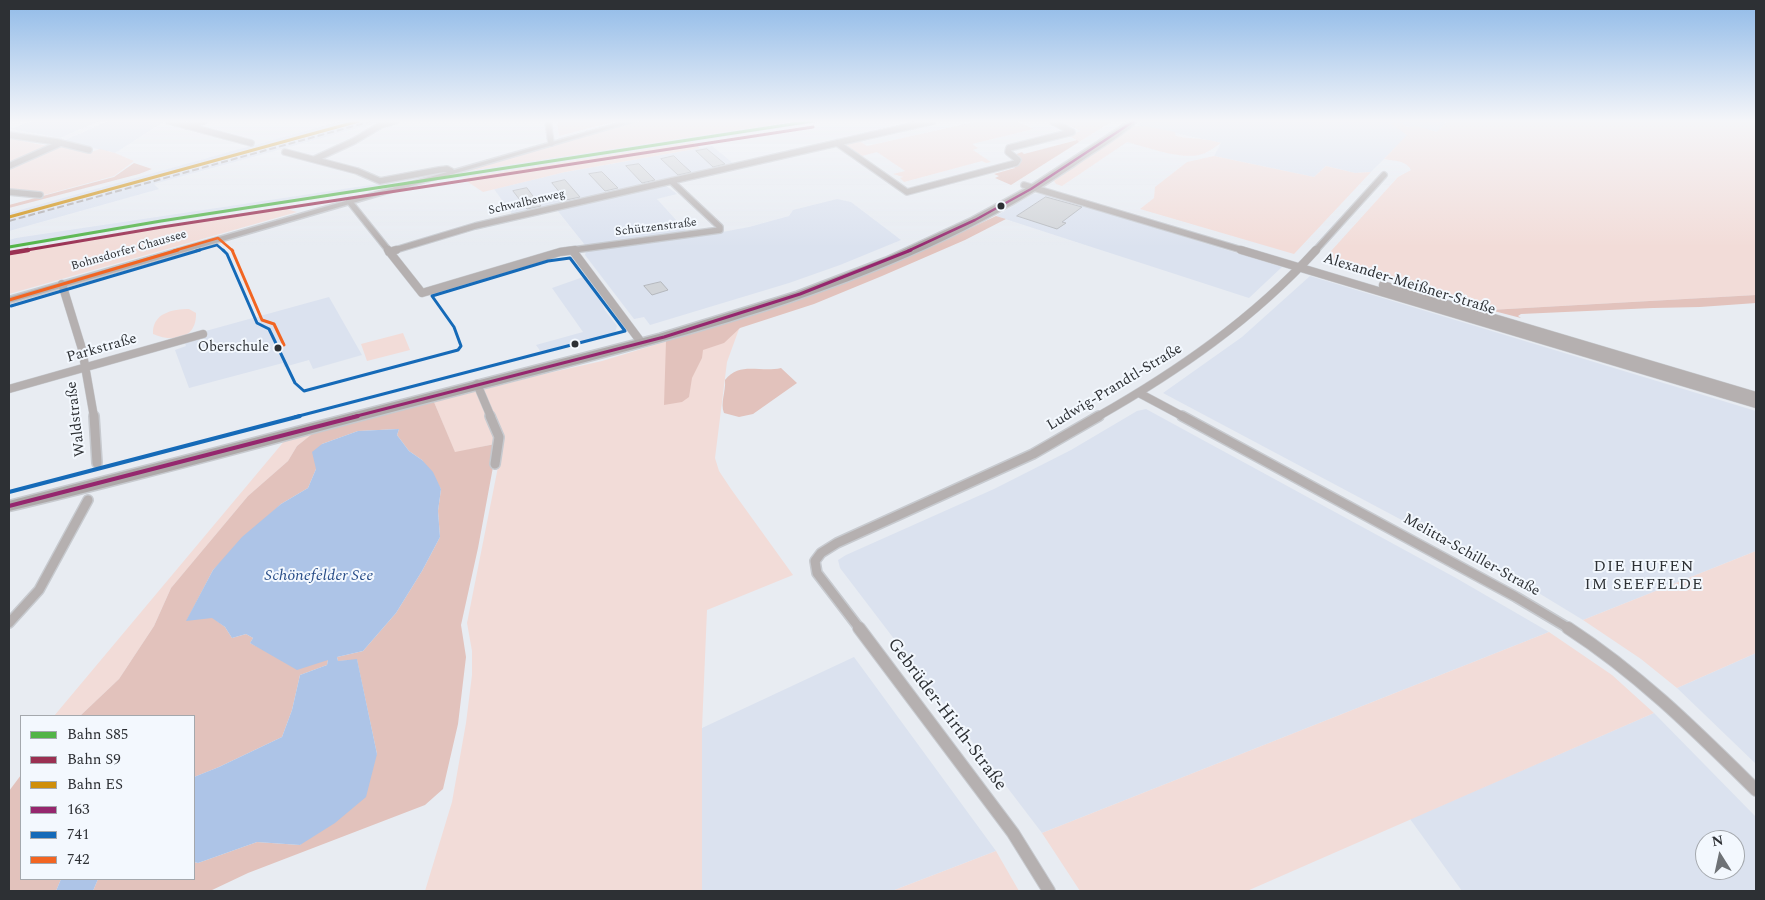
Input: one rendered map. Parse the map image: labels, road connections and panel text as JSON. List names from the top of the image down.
{
  "streets": {
    "street": [
      "Schwalbenweg",
      "Schützenstraße",
      "Bohnsdorfer Chaussee",
      "Alexander-Meißner-Straße",
      "Parkstraße",
      "Ludwig-Prandtl-Straße",
      "Waldstraße",
      "Melitta-Schiller-Straße",
      "Gebrüder-Hirth-Straße"
    ]
  },
  "crossings": [
    ["Schwalbenweg", "Schützenstraße"],
    ["Bohnsdorfer Chaussee", "Waldstraße"],
    ["Alexander-Meißner-Straße", "Ludwig-Prandtl-Straße"],
    ["Parkstraße", "Waldstraße"],
    ["Ludwig-Prandtl-Straße", "Melitta-Schiller-Straße"],
    ["Ludwig-Prandtl-Straße", "Gebrüder-Hirth-Straße"]
  ],
  "districts": ["DIE HUFEN IM SEEFELDE"],
  "water": ["Schönefelder See"],
  "places": ["Oberschule"],
  "lines": [
    "rail line S85",
    "rail line S9",
    "rail line ES",
    "transit line 163",
    "transit line 742",
    "transit line 741"
  ],
  "legend": [
    "Bahn S85",
    "Bahn S9",
    "Bahn ES",
    "163",
    "741",
    "742"
  ],
  "north": "top"
}
